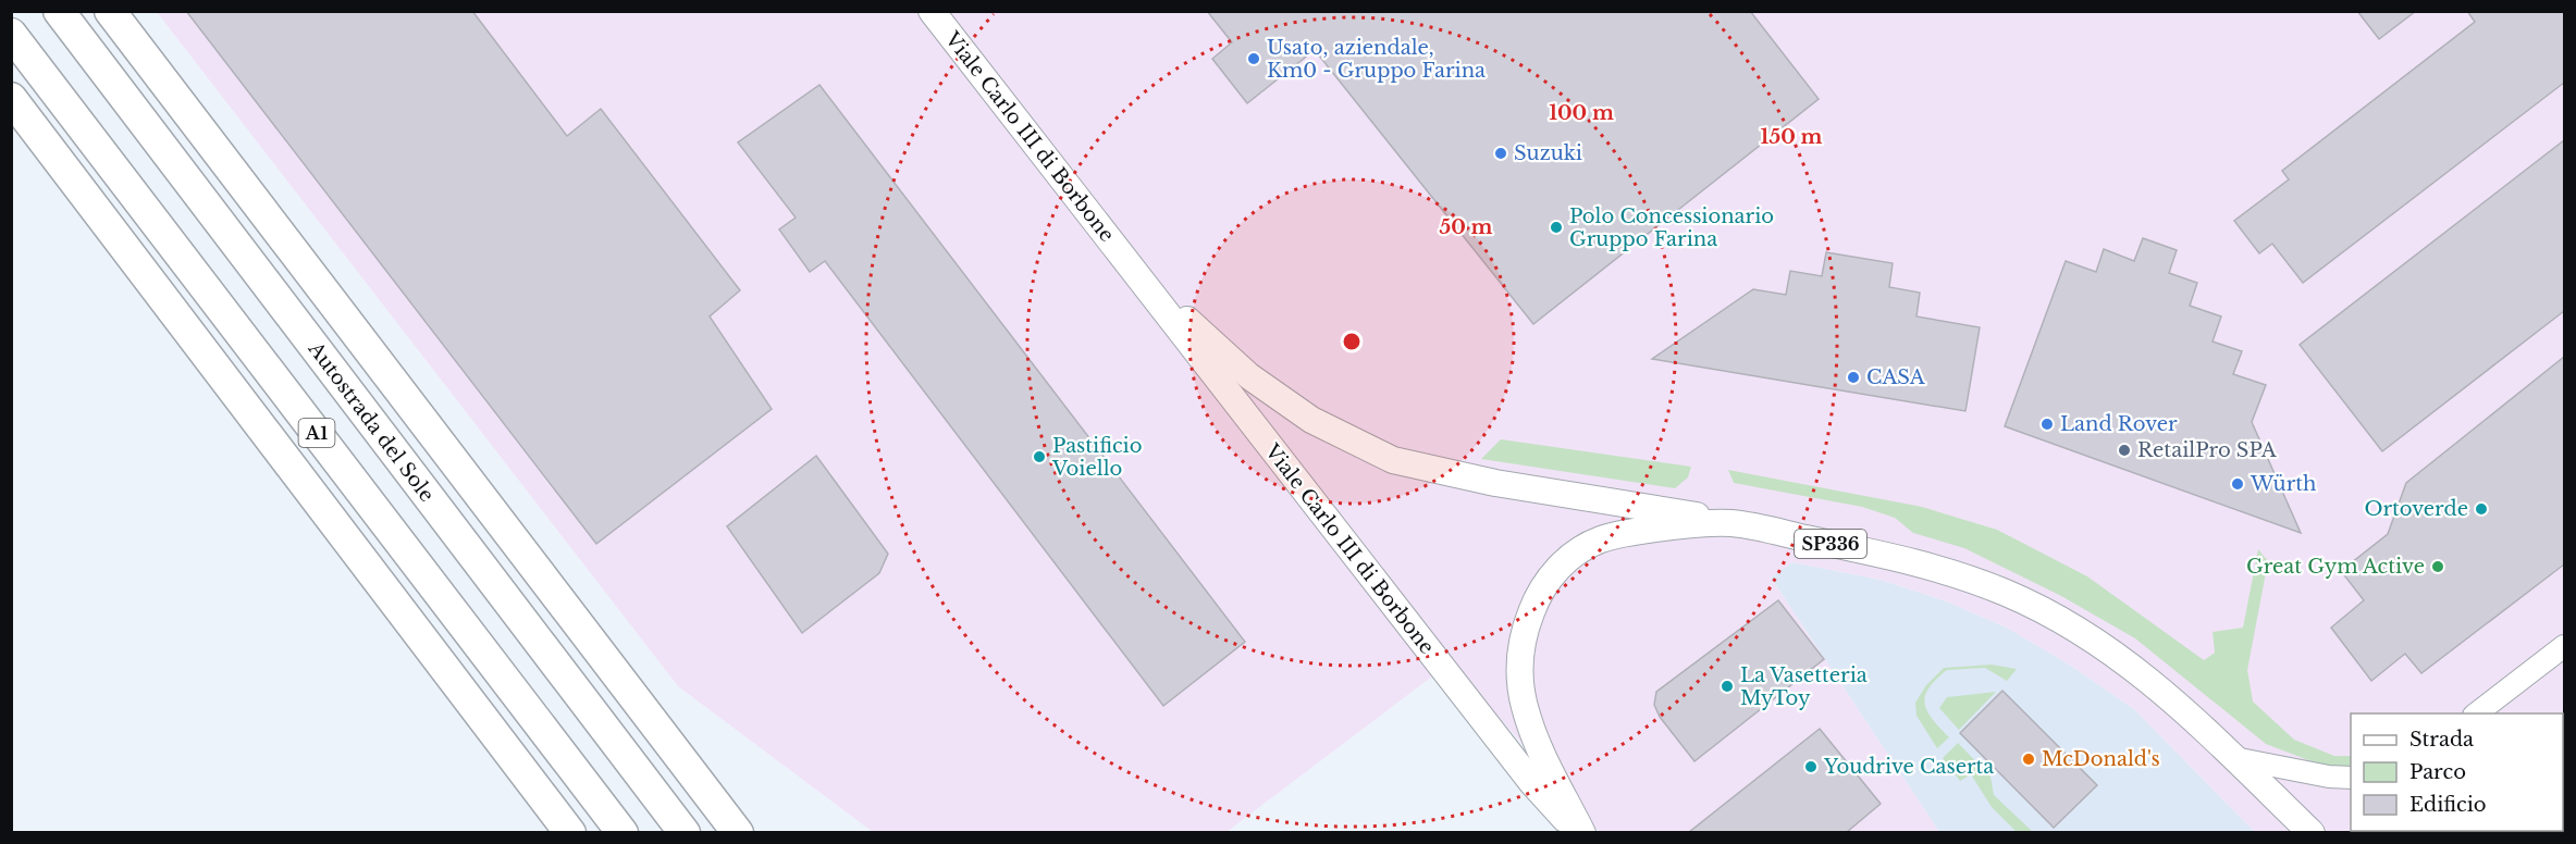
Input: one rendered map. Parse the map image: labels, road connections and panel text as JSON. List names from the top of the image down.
{
  "streets": {
    "highway": ["Autostrada del Sole", "A1"],
    "main road": ["Viale Carlo III di Borbone", "SP336"]
  },
  "crossings": [
    ["Viale Carlo III di Borbone", "SP336"]
  ],
  "places": [
    "Usato, aziendale, Km0 - Gruppo Farina",
    "Suzuki",
    "Polo Concessionario Gruppo Farina",
    "CASA",
    "Land Rover",
    "RetailPro SPA",
    "Pastificio Voiello",
    "Würth",
    "Ortoverde",
    "Great Gym Active",
    "La Vasetteria MyToy",
    "McDonald's",
    "Youdrive Caserta"
  ],
  "legend": ["Strada", "Parco", "Edificio"],
  "rings": ["100 m", "150 m", "50 m"]
}
